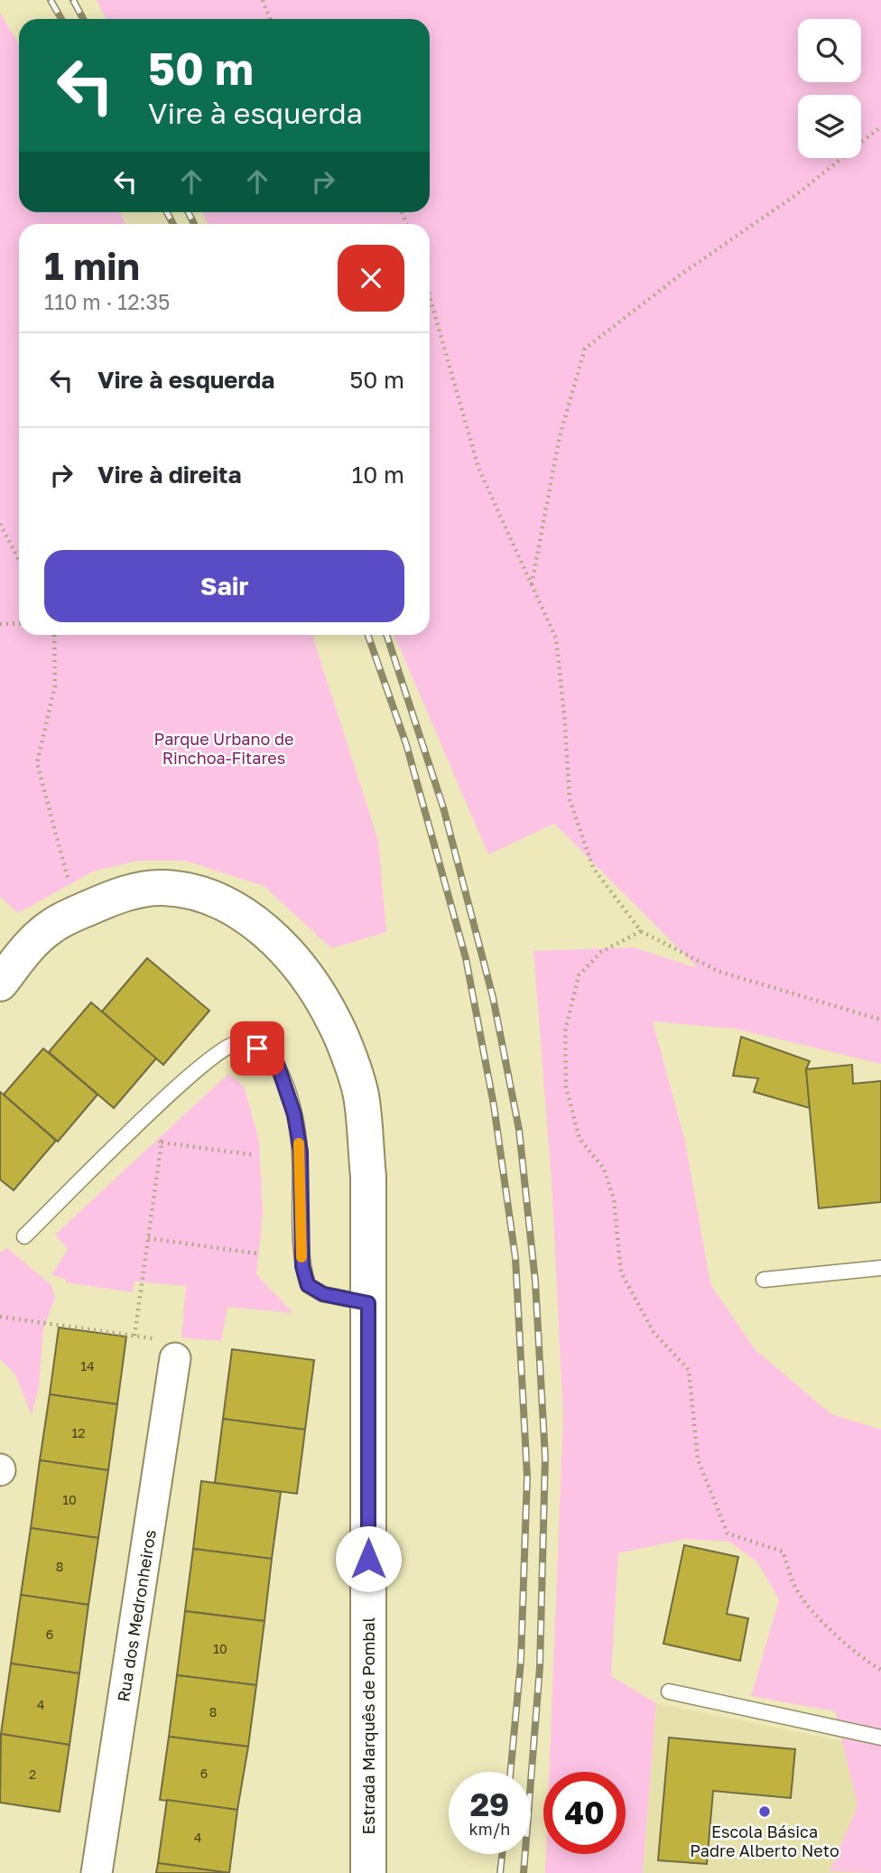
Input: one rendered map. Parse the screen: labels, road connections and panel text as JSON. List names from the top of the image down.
{
  "streets": {
    "street": ["Rua dos Medronheiros", "Estrada Marquês de Pombal"]
  },
  "parks": ["Parque Urbano de Rinchoa-Fitares"],
  "places": ["Escola Básica Padre Alberto Neto"],
  "house_numbers": [
    "14",
    "12",
    "10",
    "8",
    "6",
    "10",
    "4",
    "8",
    "6",
    "2",
    "4"
  ],
  "page": {
    "turn": ["50 m", "Vire à esquerda"],
    "heading": ["1 min", "110 m · 12:35"],
    "list": [
      {
        "name": "Vire à esquerda",
        "value": "50 m"
      },
      {
        "name": "Vire à direita",
        "value": "10 m"
      }
    ],
    "buttons": "Sair",
    "speed": "29 km/h",
    "limit": "40"
  }
}
